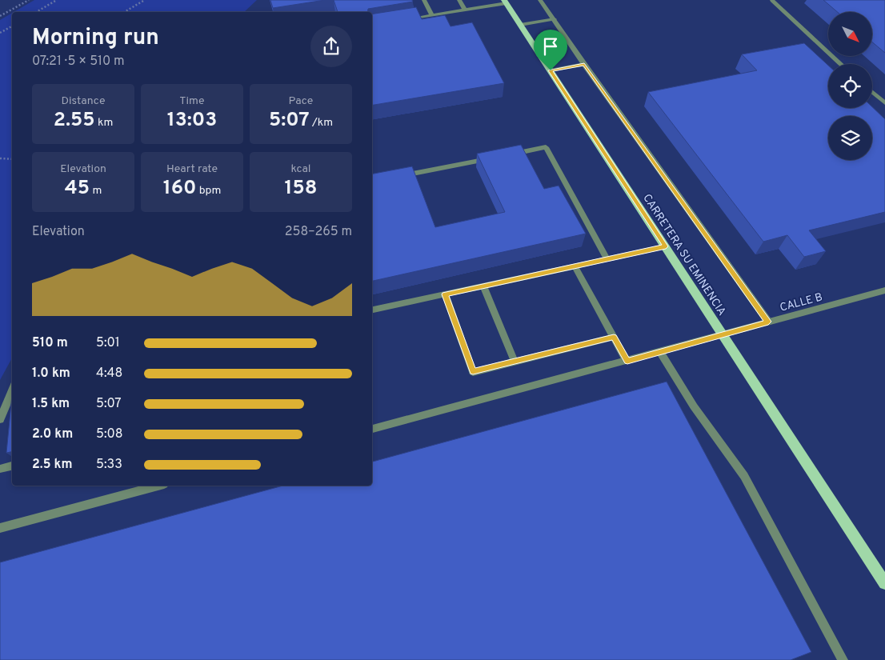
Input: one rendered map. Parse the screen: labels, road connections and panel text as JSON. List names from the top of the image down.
{
  "streets": {
    "main road": ["CARRETERA SU EMINENCIA"],
    "street": ["CALLE B"]
  },
  "crossings": [
    ["CARRETERA SU EMINENCIA", "CALLE B"]
  ],
  "north": "bottom right",
  "page": {
    "heading": ["Morning run", "07:21 · 5 × 510 m"],
    "stats": [
      ["Distance", "2.55 km"],
      ["Time", "13:03"],
      ["Pace", "5:07 /km"],
      ["Elevation", "45 m"],
      ["Heart rate", "160 bpm"],
      ["kcal", "158"]
    ],
    "chart": ["Elevation", "258–265 m"],
    "list": [
      {
        "name": "510 m",
        "note": "5:01"
      },
      {
        "name": "1.0 km",
        "note": "4:48"
      },
      {
        "name": "1.5 km",
        "note": "5:07"
      },
      {
        "name": "2.0 km",
        "note": "5:08"
      },
      {
        "name": "2.5 km",
        "note": "5:33"
      }
    ]
  }
}
